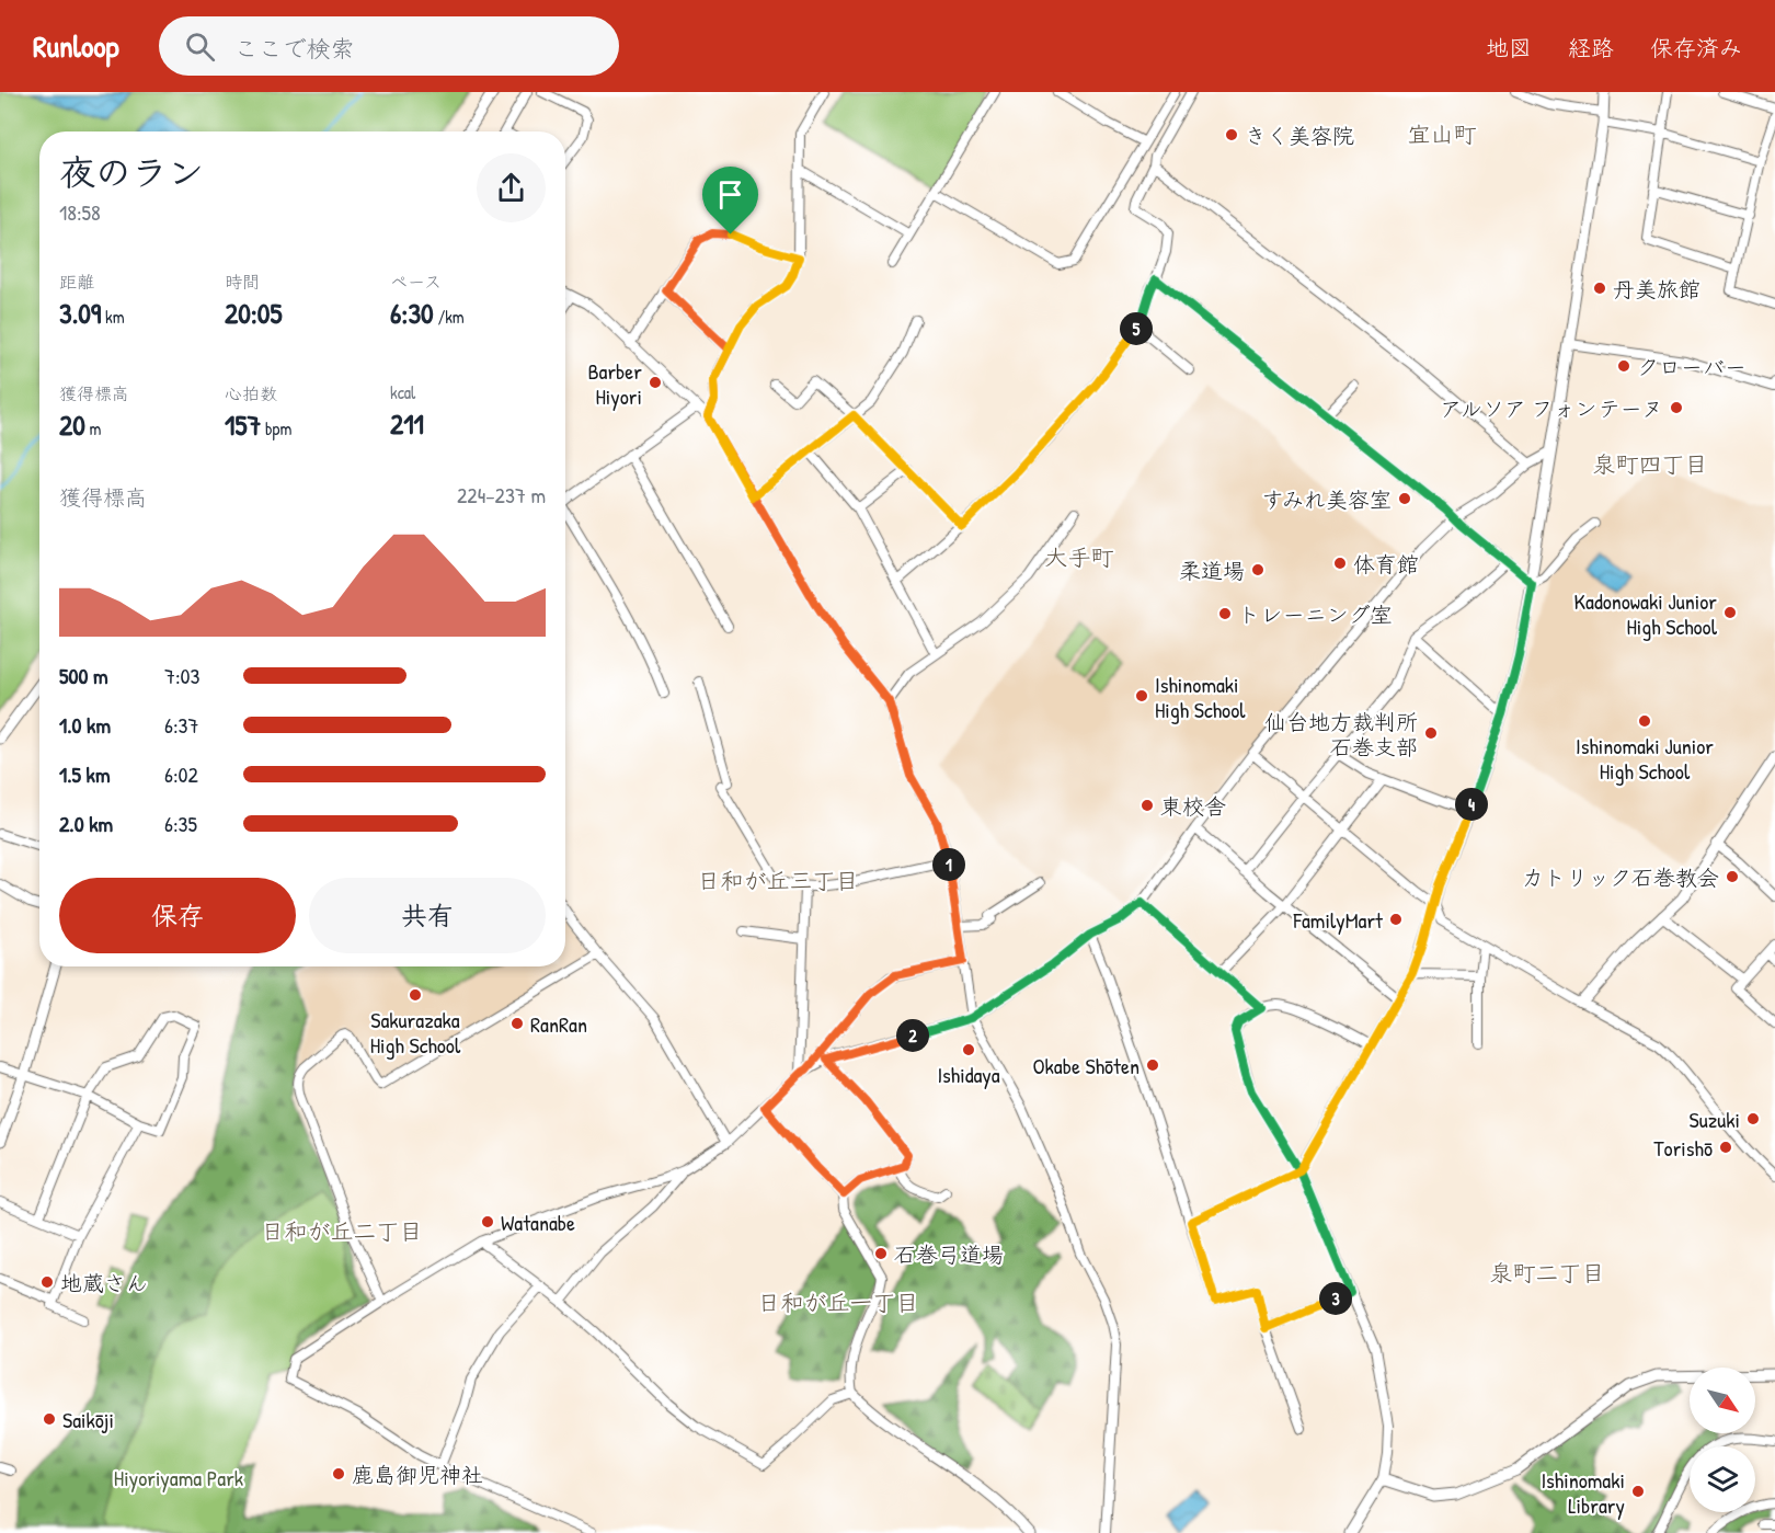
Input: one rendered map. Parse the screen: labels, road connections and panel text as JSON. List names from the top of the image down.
{
  "districts": [
    "宜山町",
    "泉町四丁目",
    "大手町",
    "日和が丘三丁目",
    "日和が丘二丁目",
    "泉町二丁目",
    "日和が丘一丁目"
  ],
  "parks": ["Hiyoriyama Park"],
  "places": [
    "きく美容院",
    "丹美旅館",
    "クローバー",
    "Barber Hiyori",
    "アルソア フォンテーヌ",
    "すみれ美容室",
    "体育館",
    "柔道場",
    "Kadonowaki Junior High School",
    "トレーニング室",
    "Ishinomaki High School",
    "Ishinomaki Junior High School",
    "仙台地方裁判所 石巻支部",
    "東校舎",
    "カトリック石巻教会",
    "FamilyMart",
    "Sakurazaka High School",
    "RanRan",
    "Ishidaya",
    "Okabe Shōten",
    "Suzuki",
    "Torishō",
    "Watanabe",
    "石巻弓道場",
    "地蔵さん",
    "Saikōji",
    "鹿島御児神社",
    "Ishinomaki Library"
  ],
  "north": "bottom right",
  "page": {
    "header": "Runloop",
    "search": "ここで検索",
    "nav": ["地図", "経路", "保存済み"],
    "heading": ["夜のラン", "18:58"],
    "stats": [
      ["距離", "3.09 km"],
      ["時間", "20:05"],
      ["ペース", "6:30 /km"],
      ["獲得標高", "20 m"],
      ["心拍数", "157 bpm"],
      ["kcal", "211"]
    ],
    "pins": [
      "5",
      "4",
      "1",
      "2",
      "3"
    ],
    "chart": ["獲得標高", "224–237 m"],
    "list": [
      {
        "name": "500 m",
        "note": "7:03"
      },
      {
        "name": "1.0 km",
        "note": "6:37"
      },
      {
        "name": "1.5 km",
        "note": "6:02"
      },
      {
        "name": "2.0 km",
        "note": "6:35"
      }
    ],
    "buttons": ["保存", "共有"]
  }
}
